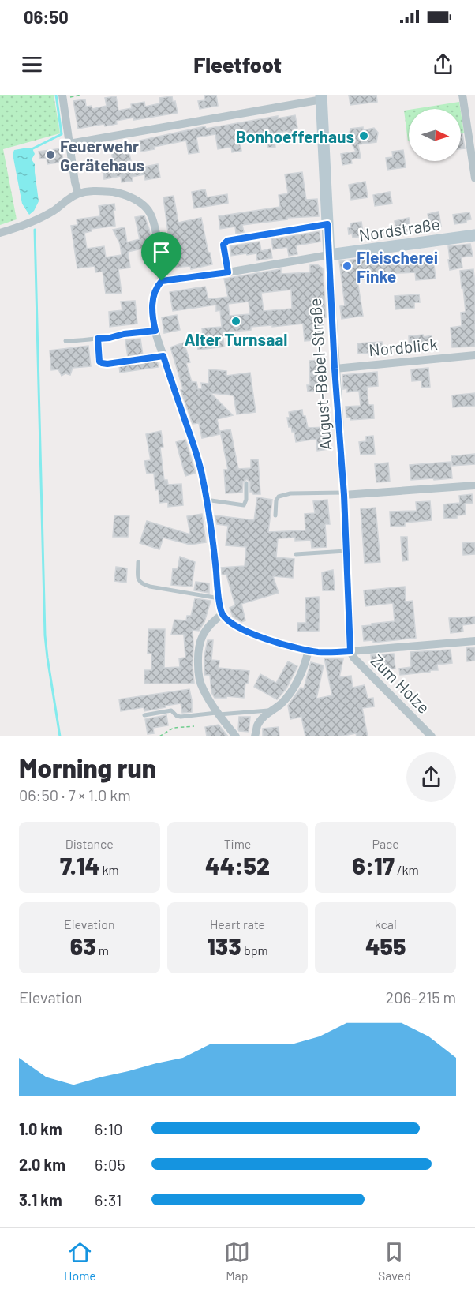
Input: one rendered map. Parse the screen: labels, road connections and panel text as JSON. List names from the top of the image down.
{
  "streets": {
    "street": [
      "Nordstraße",
      "Nordblick",
      "August-Bebel-Straße",
      "Zum Holze"
    ]
  },
  "crossings": [
    ["Nordstraße", "August-Bebel-Straße"],
    ["Nordblick", "August-Bebel-Straße"],
    ["August-Bebel-Straße", "Zum Holze"]
  ],
  "places": [
    "Bonhoefferhaus",
    "Feuerwehr Gerätehaus",
    "Fleischerei Finke",
    "Alter Turnsaal"
  ],
  "north": "right",
  "page": {
    "status": "06:50",
    "header": "Fleetfoot",
    "heading": ["Morning run", "06:50 · 7 × 1.0 km"],
    "stats": [
      ["Distance", "7.14 km"],
      ["Time", "44:52"],
      ["Pace", "6:17 /km"],
      ["Elevation", "63 m"],
      ["Heart rate", "133 bpm"],
      ["kcal", "455"]
    ],
    "chart": ["Elevation", "206–215 m"],
    "list": [
      {
        "name": "1.0 km",
        "note": "6:10"
      },
      {
        "name": "2.0 km",
        "note": "6:05"
      },
      {
        "name": "3.1 km",
        "note": "6:31"
      }
    ],
    "tabs": ["Home", "Map", "Saved"]
  }
}
